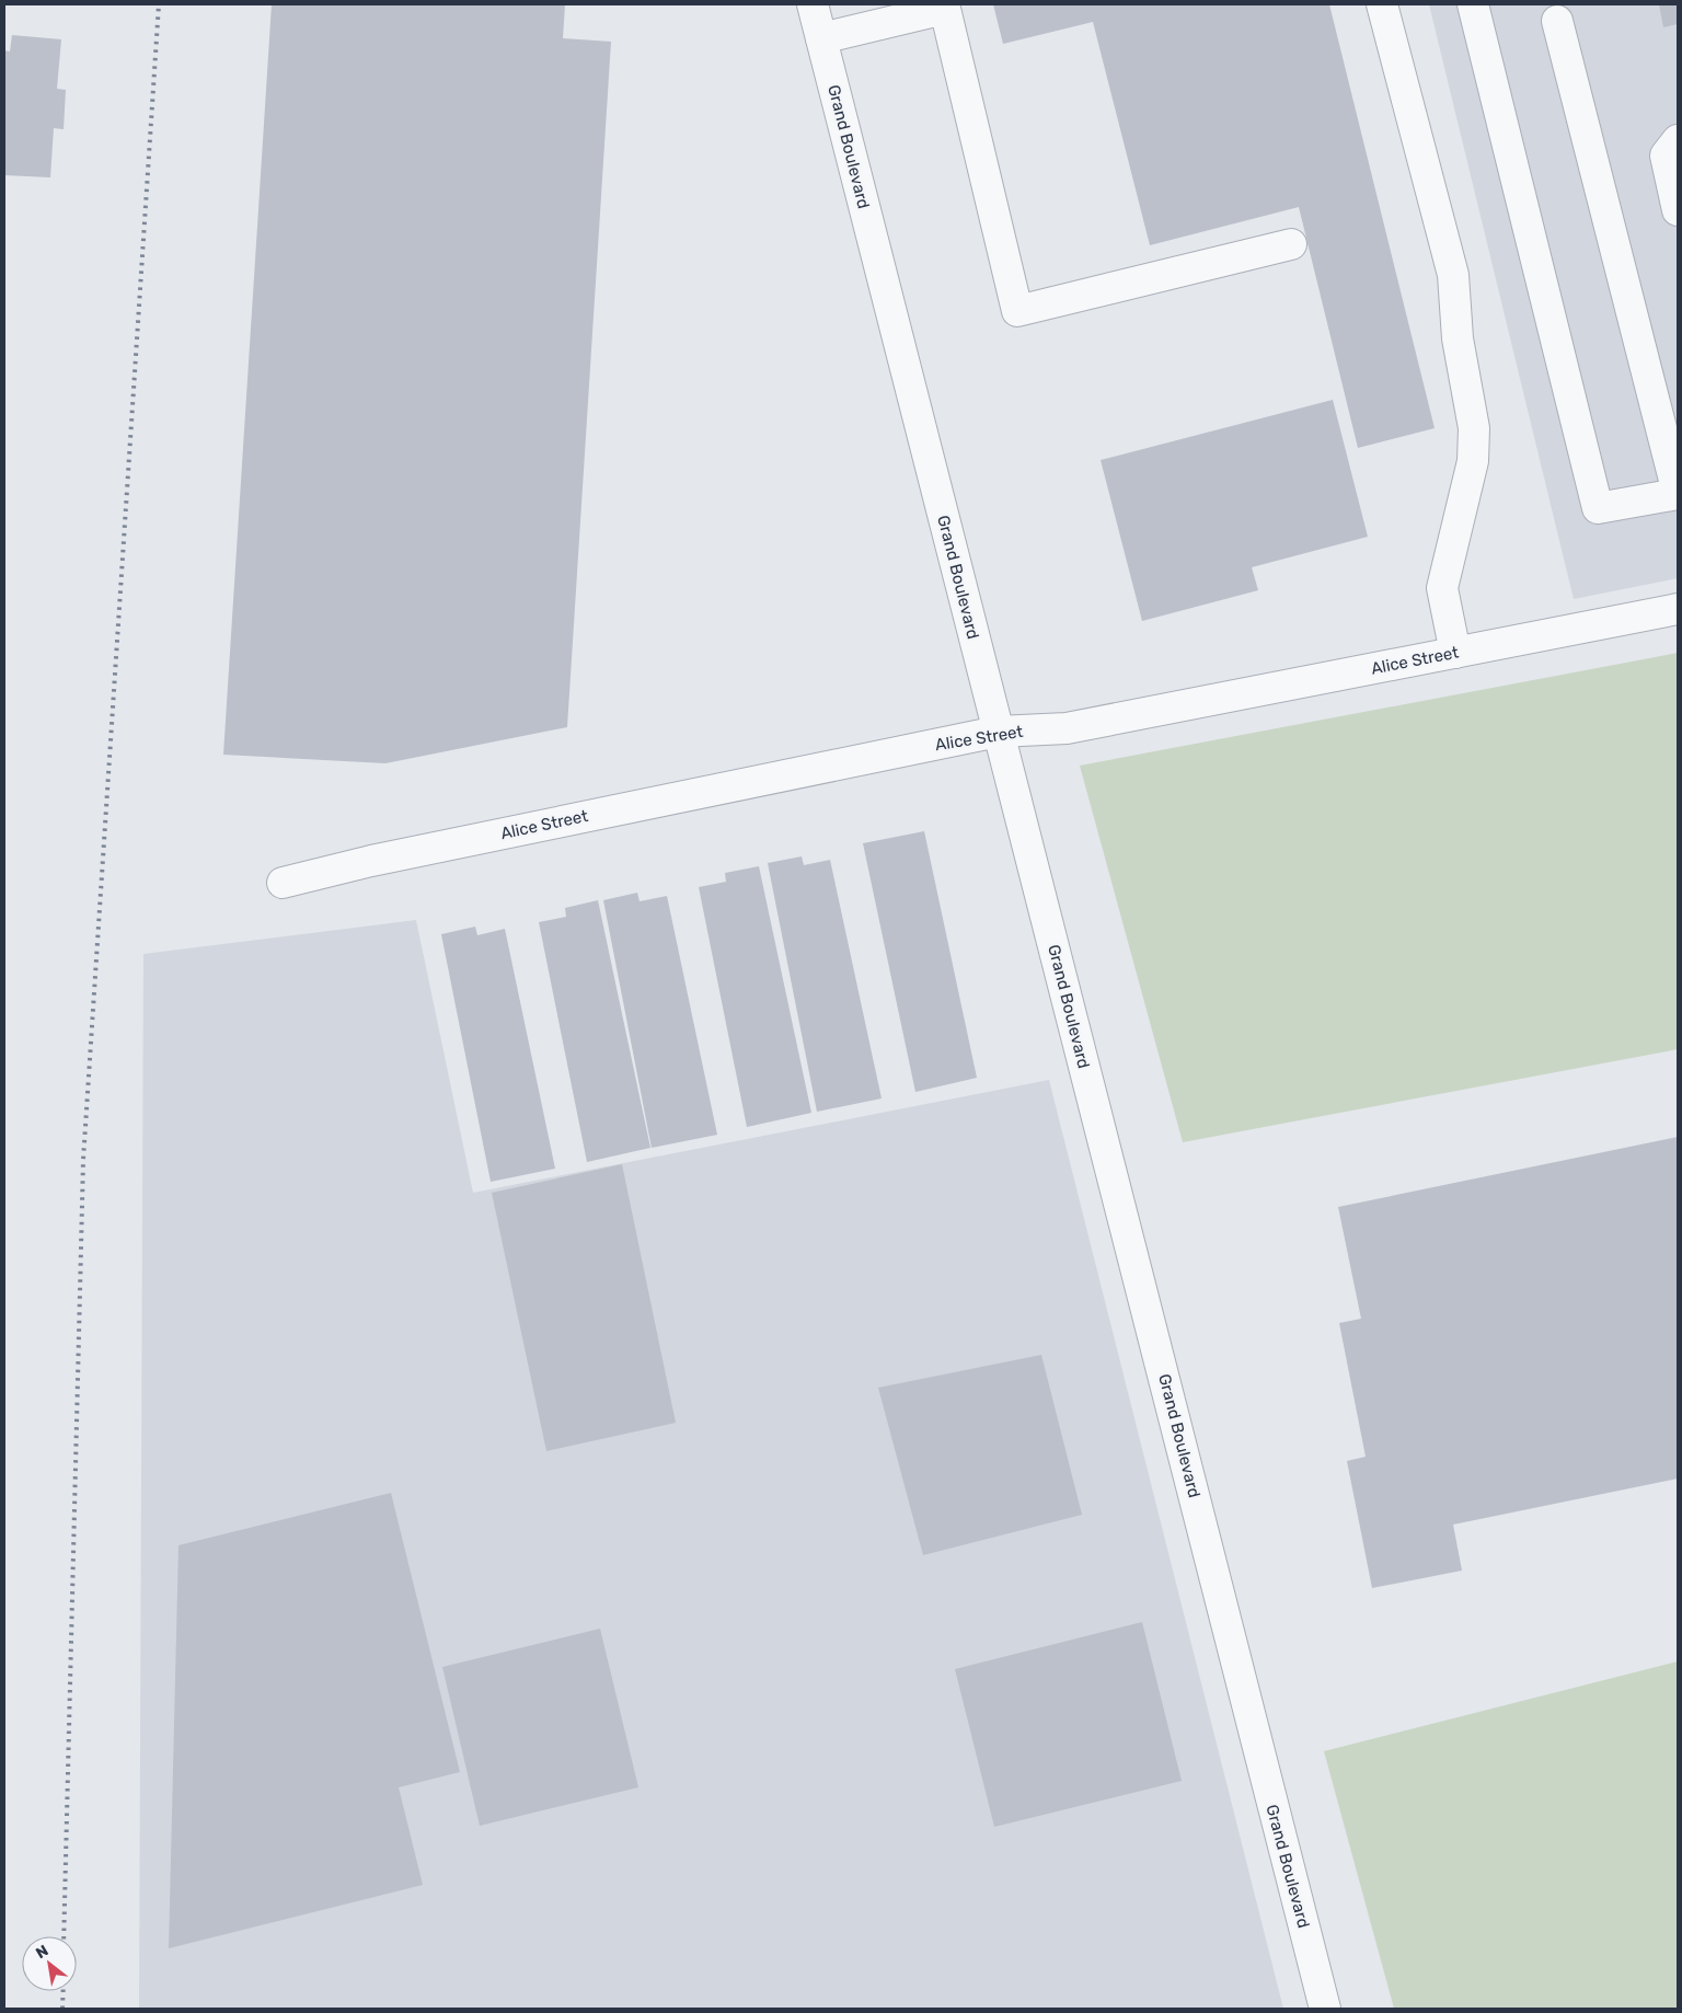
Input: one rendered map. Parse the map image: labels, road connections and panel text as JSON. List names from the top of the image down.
{
  "streets": {
    "street": ["Grand Boulevard", "Alice Street"]
  },
  "crossings": [
    ["Grand Boulevard", "Alice Street"]
  ],
  "north": "top left"
}
